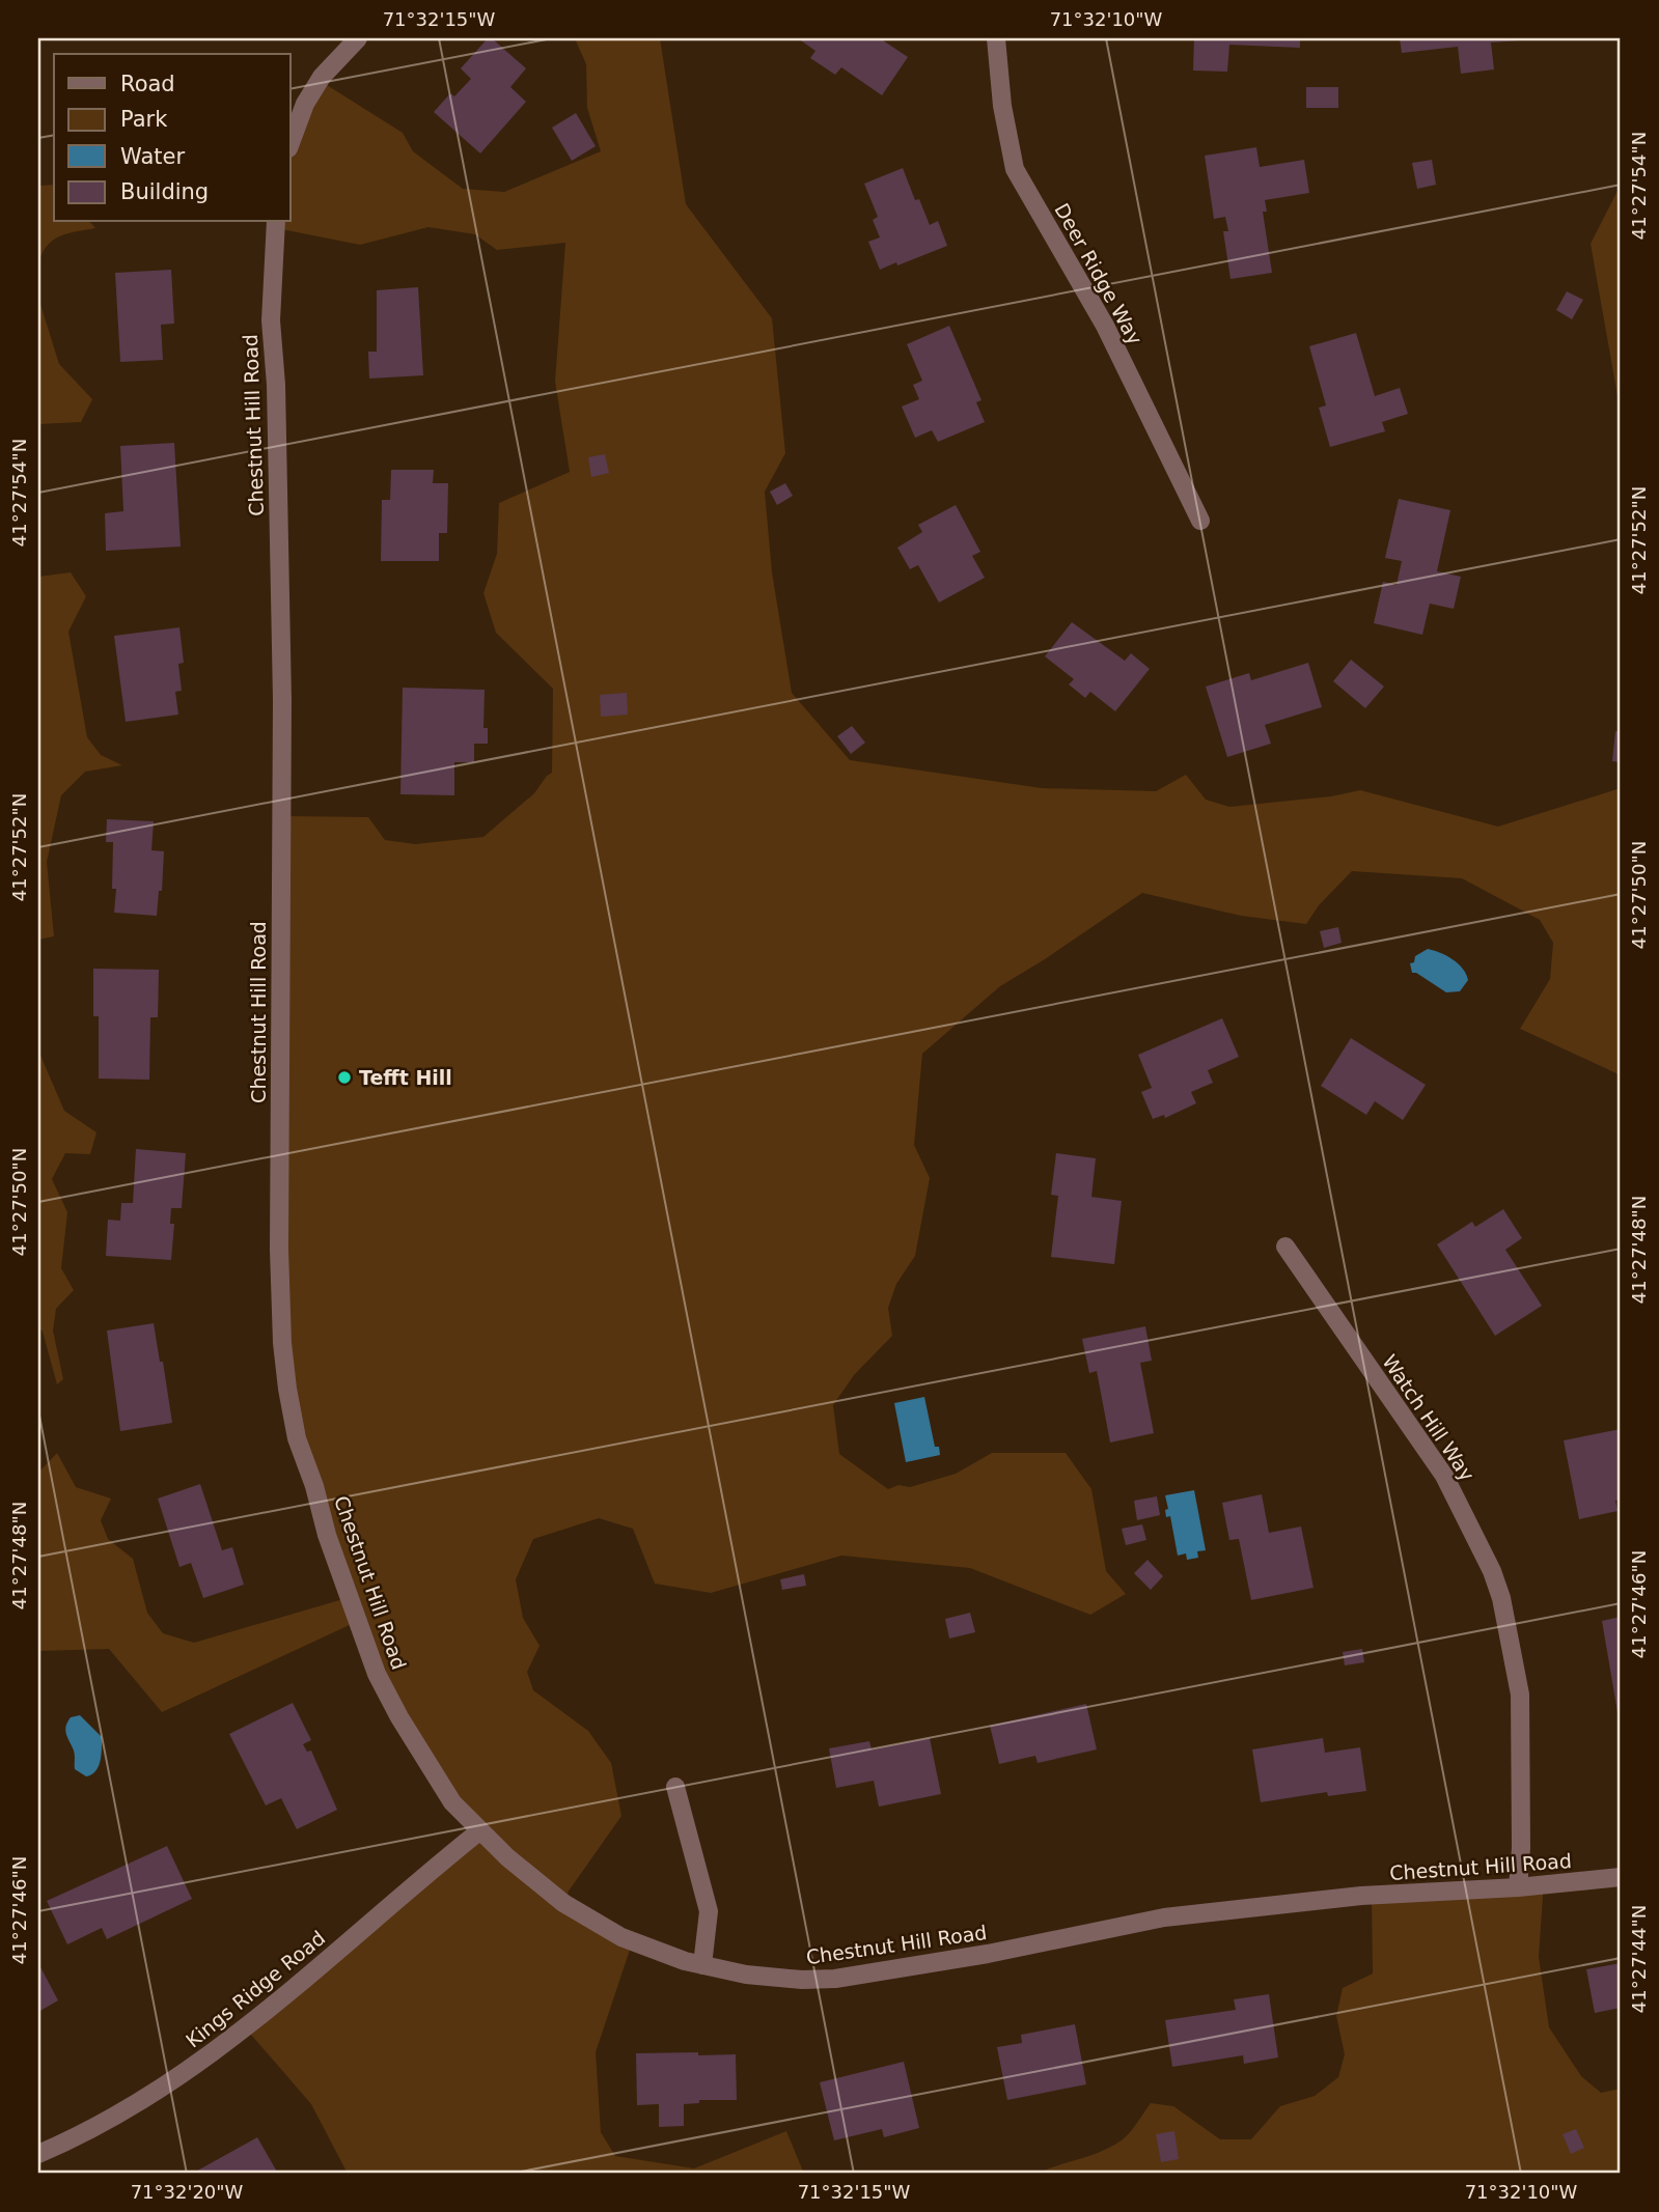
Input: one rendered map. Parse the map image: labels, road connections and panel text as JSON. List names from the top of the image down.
{
  "streets": {
    "street": [
      "Deer Ridge Way",
      "Chestnut Hill Road",
      "Watch Hill Way",
      "Kings Ridge Road"
    ]
  },
  "crossings": [
    ["Chestnut Hill Road", "Watch Hill Way"],
    ["Chestnut Hill Road", "Kings Ridge Road"]
  ],
  "places": ["Tefft Hill"],
  "legend": [
    "Road",
    "Park",
    "Water",
    "Building"
  ],
  "coordinates": [
    "71°32'15\"W",
    "71°32'10\"W",
    "41°27'54\"N",
    "41°27'52\"N",
    "41°27'50\"N",
    "41°27'48\"N",
    "41°27'46\"N",
    "41°27'44\"N",
    "71°32'20\"W"
  ]
}
